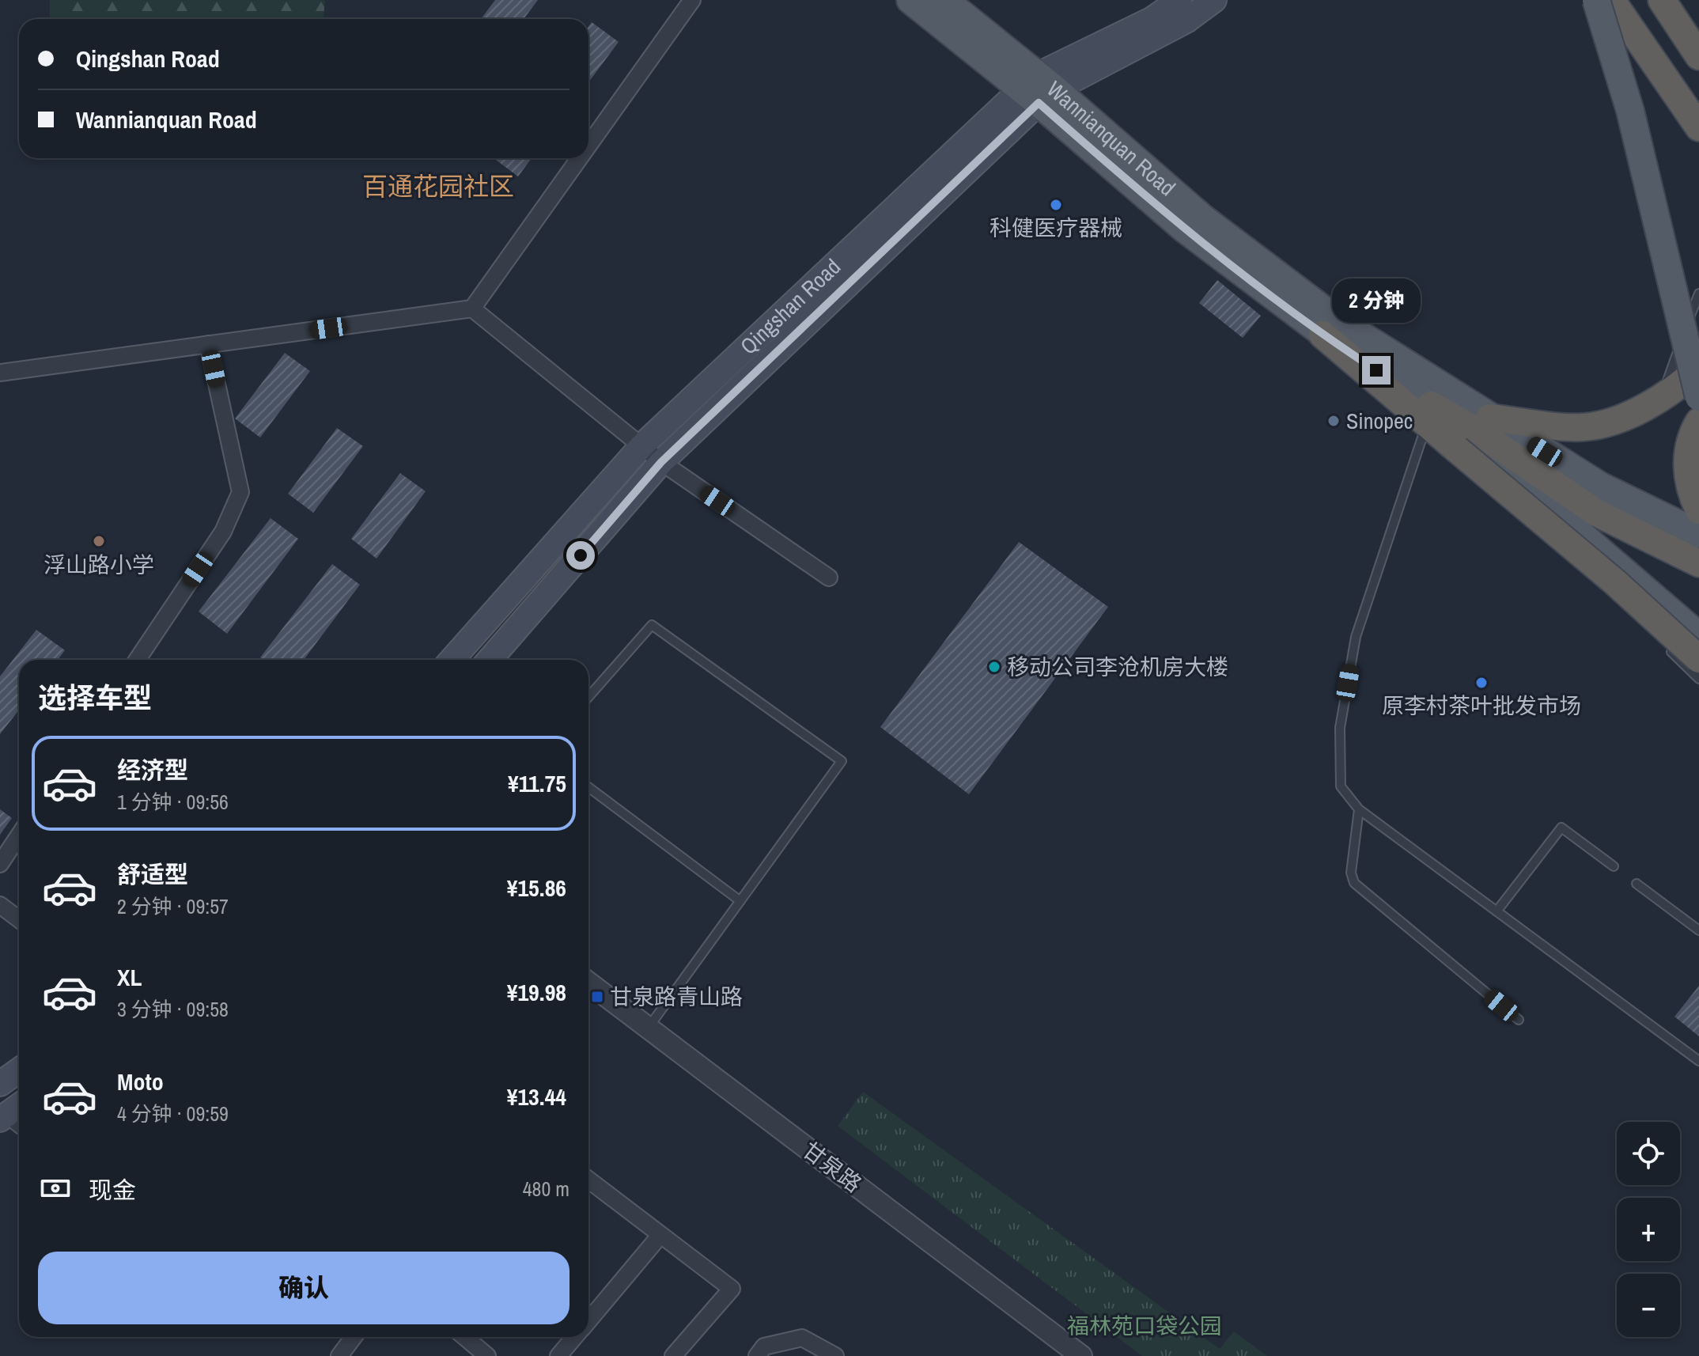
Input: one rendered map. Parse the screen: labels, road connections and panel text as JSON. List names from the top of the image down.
{
  "streets": {
    "main road": ["Wannianquan Road", "Qingshan Road"],
    "street": ["甘泉路"]
  },
  "crossings": [
    ["Wannianquan Road", "Qingshan Road"]
  ],
  "districts": ["百通花园社区"],
  "parks": ["福林苑口袋公园"],
  "places": {
    "other": [
      "科健医疗器械",
      "Sinopec",
      "浮山路小学",
      "移动公司李沧机房大楼",
      "原李村茶叶批发市场"
    ],
    "transit": ["甘泉路青山路"]
  },
  "page": {
    "banner": ["Qingshan Road", "Wannianquan Road"],
    "bubble": "2 分钟",
    "heading": "选择车型",
    "list": [
      {
        "name": "经济型",
        "note": "1 分钟 · 09:56",
        "value": "¥11.75"
      },
      {
        "name": "舒适型",
        "note": "2 分钟 · 09:57",
        "value": "¥15.86"
      },
      {
        "name": "XL",
        "note": "3 分钟 · 09:58",
        "value": "¥19.98"
      },
      {
        "name": "Moto",
        "note": "4 分钟 · 09:59",
        "value": "¥13.44"
      }
    ],
    "map_buttons": ["+", "−"],
    "pay": ["现金", "480 m"],
    "buttons": "确认"
  }
}
